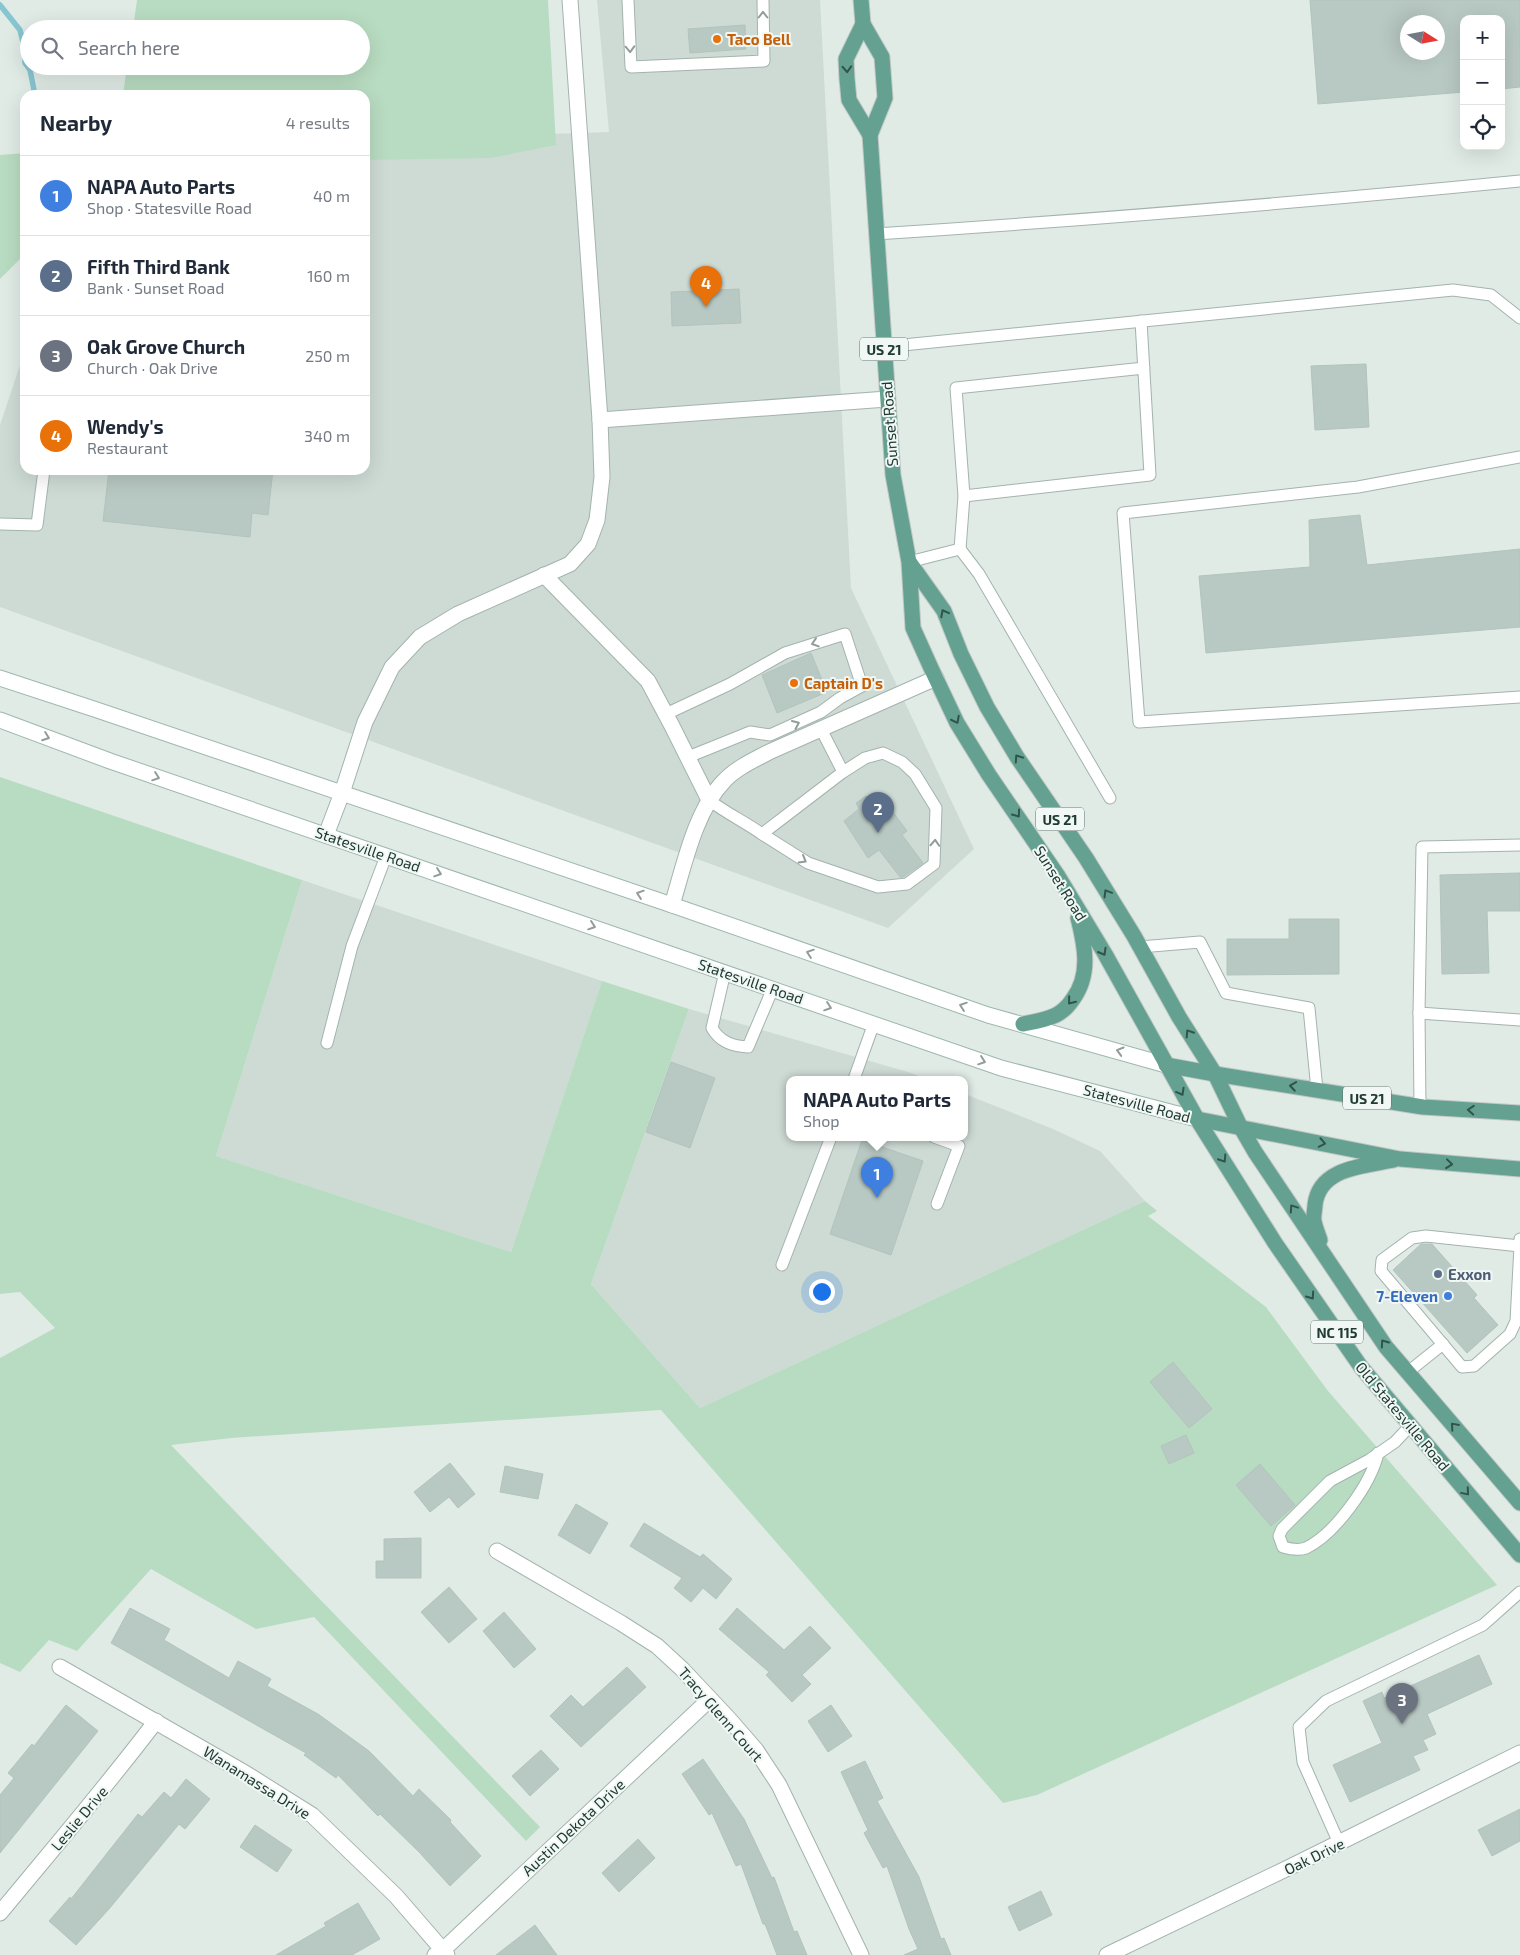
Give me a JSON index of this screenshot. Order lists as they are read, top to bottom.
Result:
{
  "streets": {
    "main road": [
      "US 21",
      "Sunset Road",
      "Statesville Road",
      "NC 115",
      "Old Statesville Road"
    ],
    "street": [
      "Tracy Glenn Court",
      "Wanamassa Drive",
      "Leslie Drive",
      "Austin Dekota Drive",
      "Oak Drive"
    ]
  },
  "crossings": [
    ["US 21", "Sunset Road"],
    ["US 21", "NC 115"],
    ["Sunset Road", "Statesville Road"],
    ["Sunset Road", "NC 115"],
    ["Sunset Road", "Old Statesville Road"],
    ["Statesville Road", "NC 115"],
    ["Statesville Road", "Old Statesville Road"],
    ["Tracy Glenn Court", "Austin Dekota Drive"],
    ["Wanamassa Drive", "Leslie Drive"],
    ["Wanamassa Drive", "Austin Dekota Drive"]
  ],
  "places": [
    "Taco Bell",
    "Captain D's",
    "Exxon",
    "7-Eleven"
  ],
  "north": "right",
  "page": {
    "map_buttons": ["+", "−"],
    "search": "Search here",
    "heading": ["Nearby", "4 results"],
    "list": [
      {
        "mark": "1",
        "name": "NAPA Auto Parts",
        "note": "Shop · Statesville Road",
        "value": "40 m"
      },
      {
        "mark": "2",
        "name": "Fifth Third Bank",
        "note": "Bank · Sunset Road",
        "value": "160 m"
      },
      {
        "mark": "3",
        "name": "Oak Grove Church",
        "note": "Church · Oak Drive",
        "value": "250 m"
      },
      {
        "mark": "4",
        "name": "Wendy's",
        "note": "Restaurant",
        "value": "340 m"
      }
    ],
    "pins": [
      "4",
      "2",
      "1",
      "3"
    ],
    "popup": ["NAPA Auto Parts", "Shop"]
  }
}
